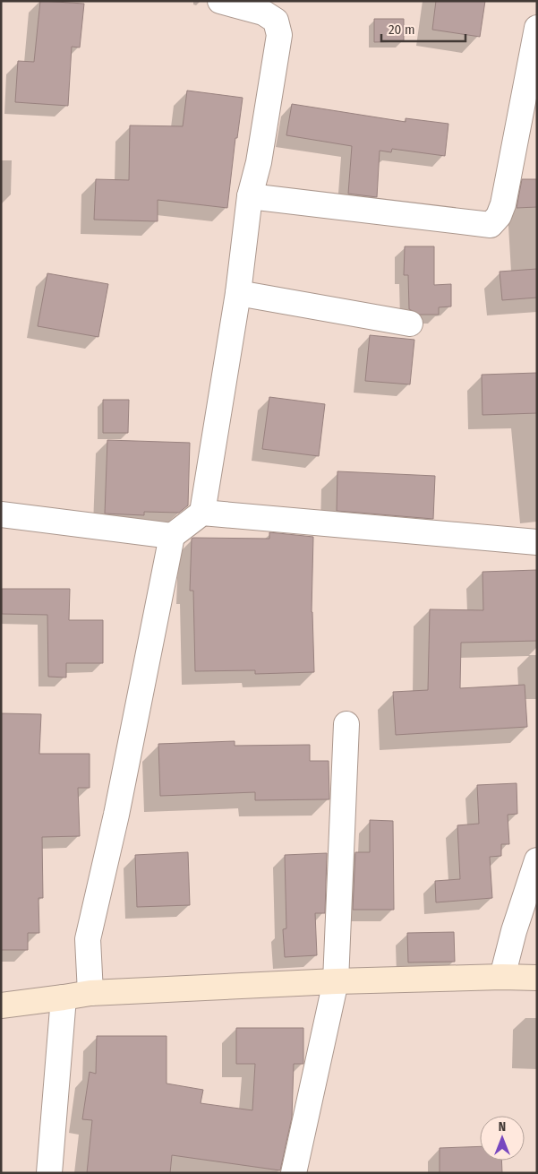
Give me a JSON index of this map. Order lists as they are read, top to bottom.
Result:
{
  "scale_bar": "20 m",
  "north": "top"
}
